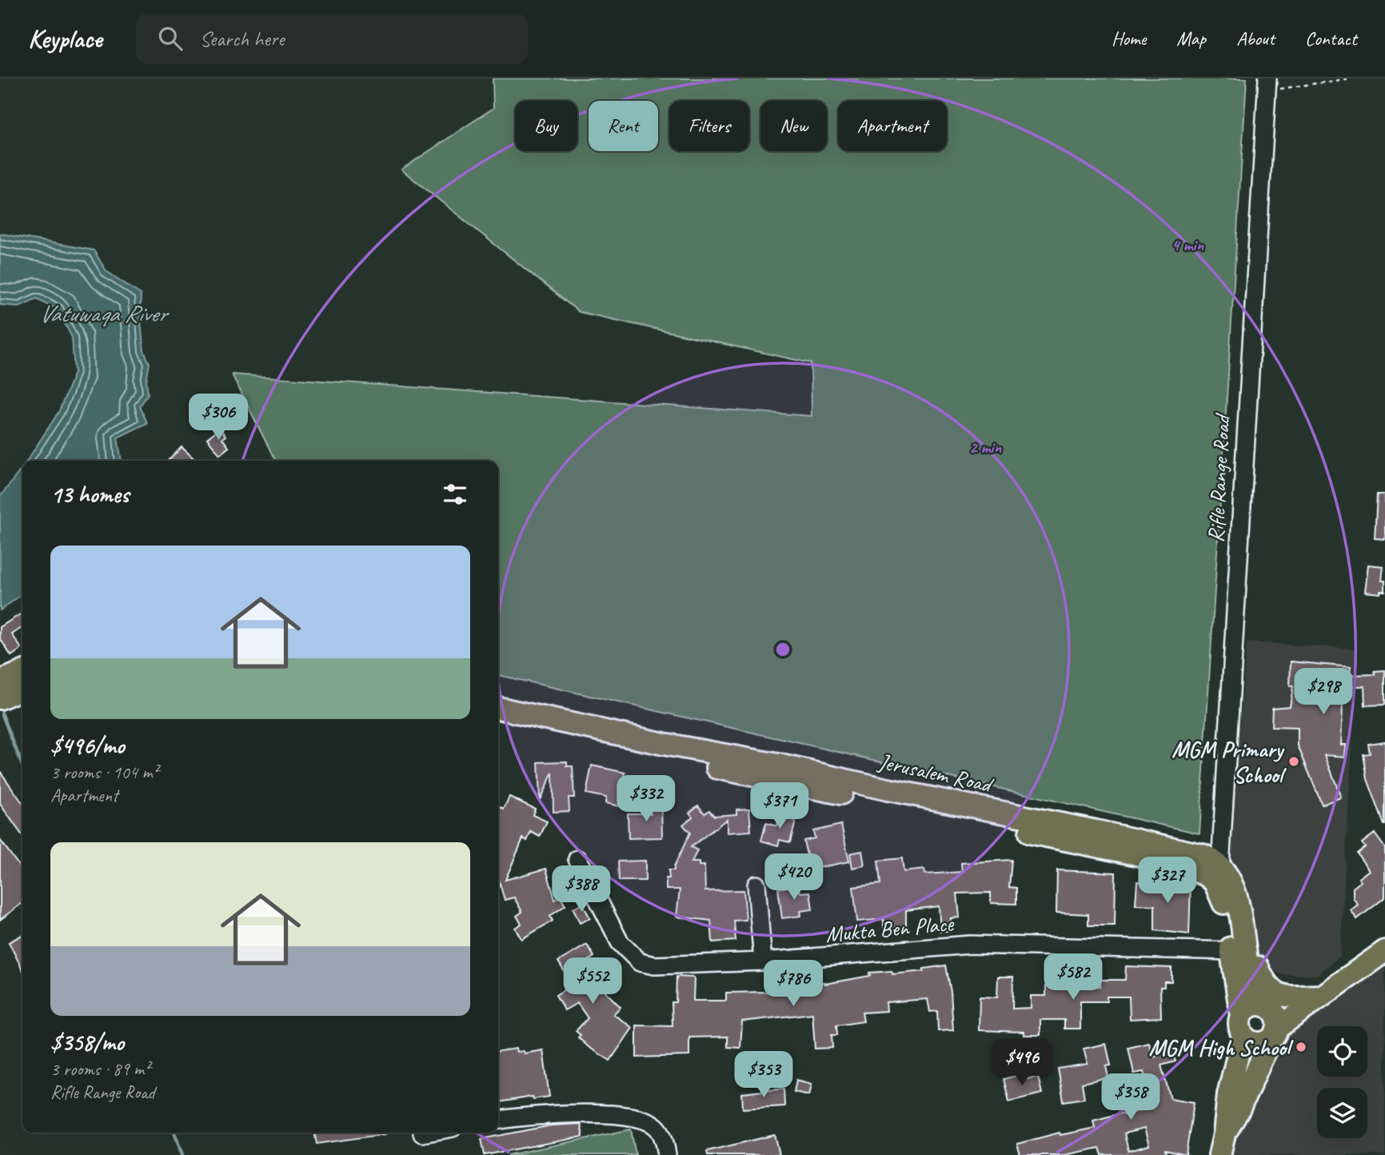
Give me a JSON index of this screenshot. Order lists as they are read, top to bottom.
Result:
{
  "streets": {
    "main road": ["Jerusalem Road"],
    "street": ["Rifle Range Road", "Mukta Ben Place"]
  },
  "crossings": [
    ["Rifle Range Road", "Jerusalem Road"]
  ],
  "water": ["Vatuwaqa River"],
  "places": ["MGM Primary School", "MGM High School"],
  "page": {
    "header": "Keyplace",
    "search": "Search here",
    "nav": [
      "Home",
      "Map",
      "About",
      "Contact"
    ],
    "chip": [
      "Buy",
      "Rent",
      "Filters",
      "New",
      "Apartment"
    ],
    "price": [
      "$306",
      "$298",
      "$332",
      "$371",
      "$420",
      "$327",
      "$388",
      "$582",
      "$552",
      "$786",
      "$496",
      "$353",
      "$358"
    ],
    "heading": "13 homes",
    "list": [
      {
        "name": "$496/mo",
        "note": "3 rooms · 104 m² · Apartment"
      },
      {
        "name": "$358/mo",
        "note": "3 rooms · 89 m² · Rifle Range Road"
      }
    ]
  },
  "rings": ["4 min", "2 min"]
}
